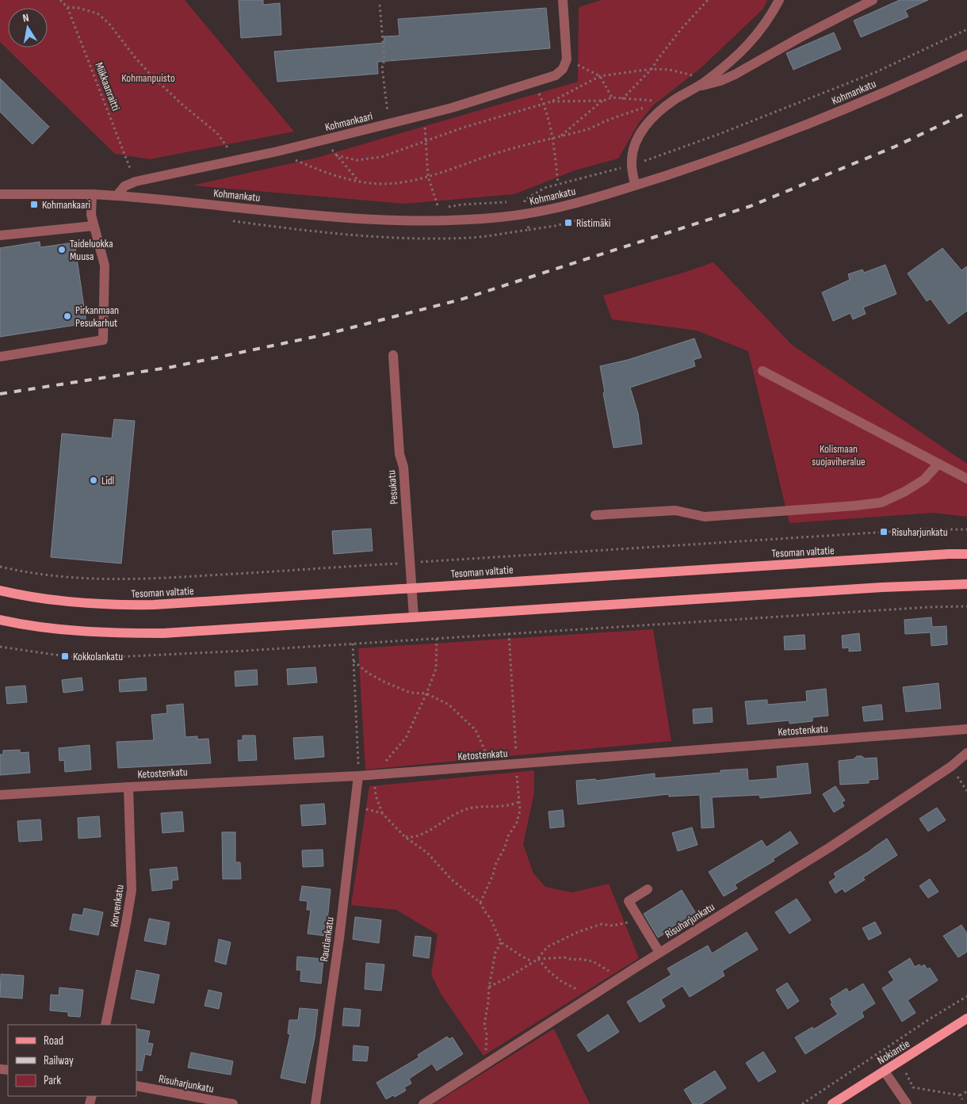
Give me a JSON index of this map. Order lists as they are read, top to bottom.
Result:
{
  "streets": {
    "main road": ["Tesoman valtatie", "Nokiantie"],
    "street": [
      "Kohmankatu",
      "Kohmankaari",
      "Pesukatu",
      "Ketostenkatu",
      "Korvenkatu",
      "Risuharjunkatu",
      "Rautiankatu"
    ],
    "path": ["Miikkaanraitti"]
  },
  "crossings": [
    ["Miikkaanraitti", "Kohmankaari"],
    ["Kohmankatu", "Kohmankaari"],
    ["Pesukatu", "Tesoman valtatie"],
    ["Ketostenkatu", "Korvenkatu"],
    ["Ketostenkatu", "Rautiankatu"]
  ],
  "parks": ["Kohmanpuisto", "Kolismaan suojaviheralue"],
  "places": {
    "transit": [
      "Kohmankaari",
      "Ristimäki",
      "Risuharjunkatu",
      "Kokkolankatu"
    ],
    "other": ["Taideluokka Muusa", "Pirkanmaan Pesukarhut", "Lidl"]
  },
  "legend": ["Road", "Railway", "Park"],
  "north": "top"
}
